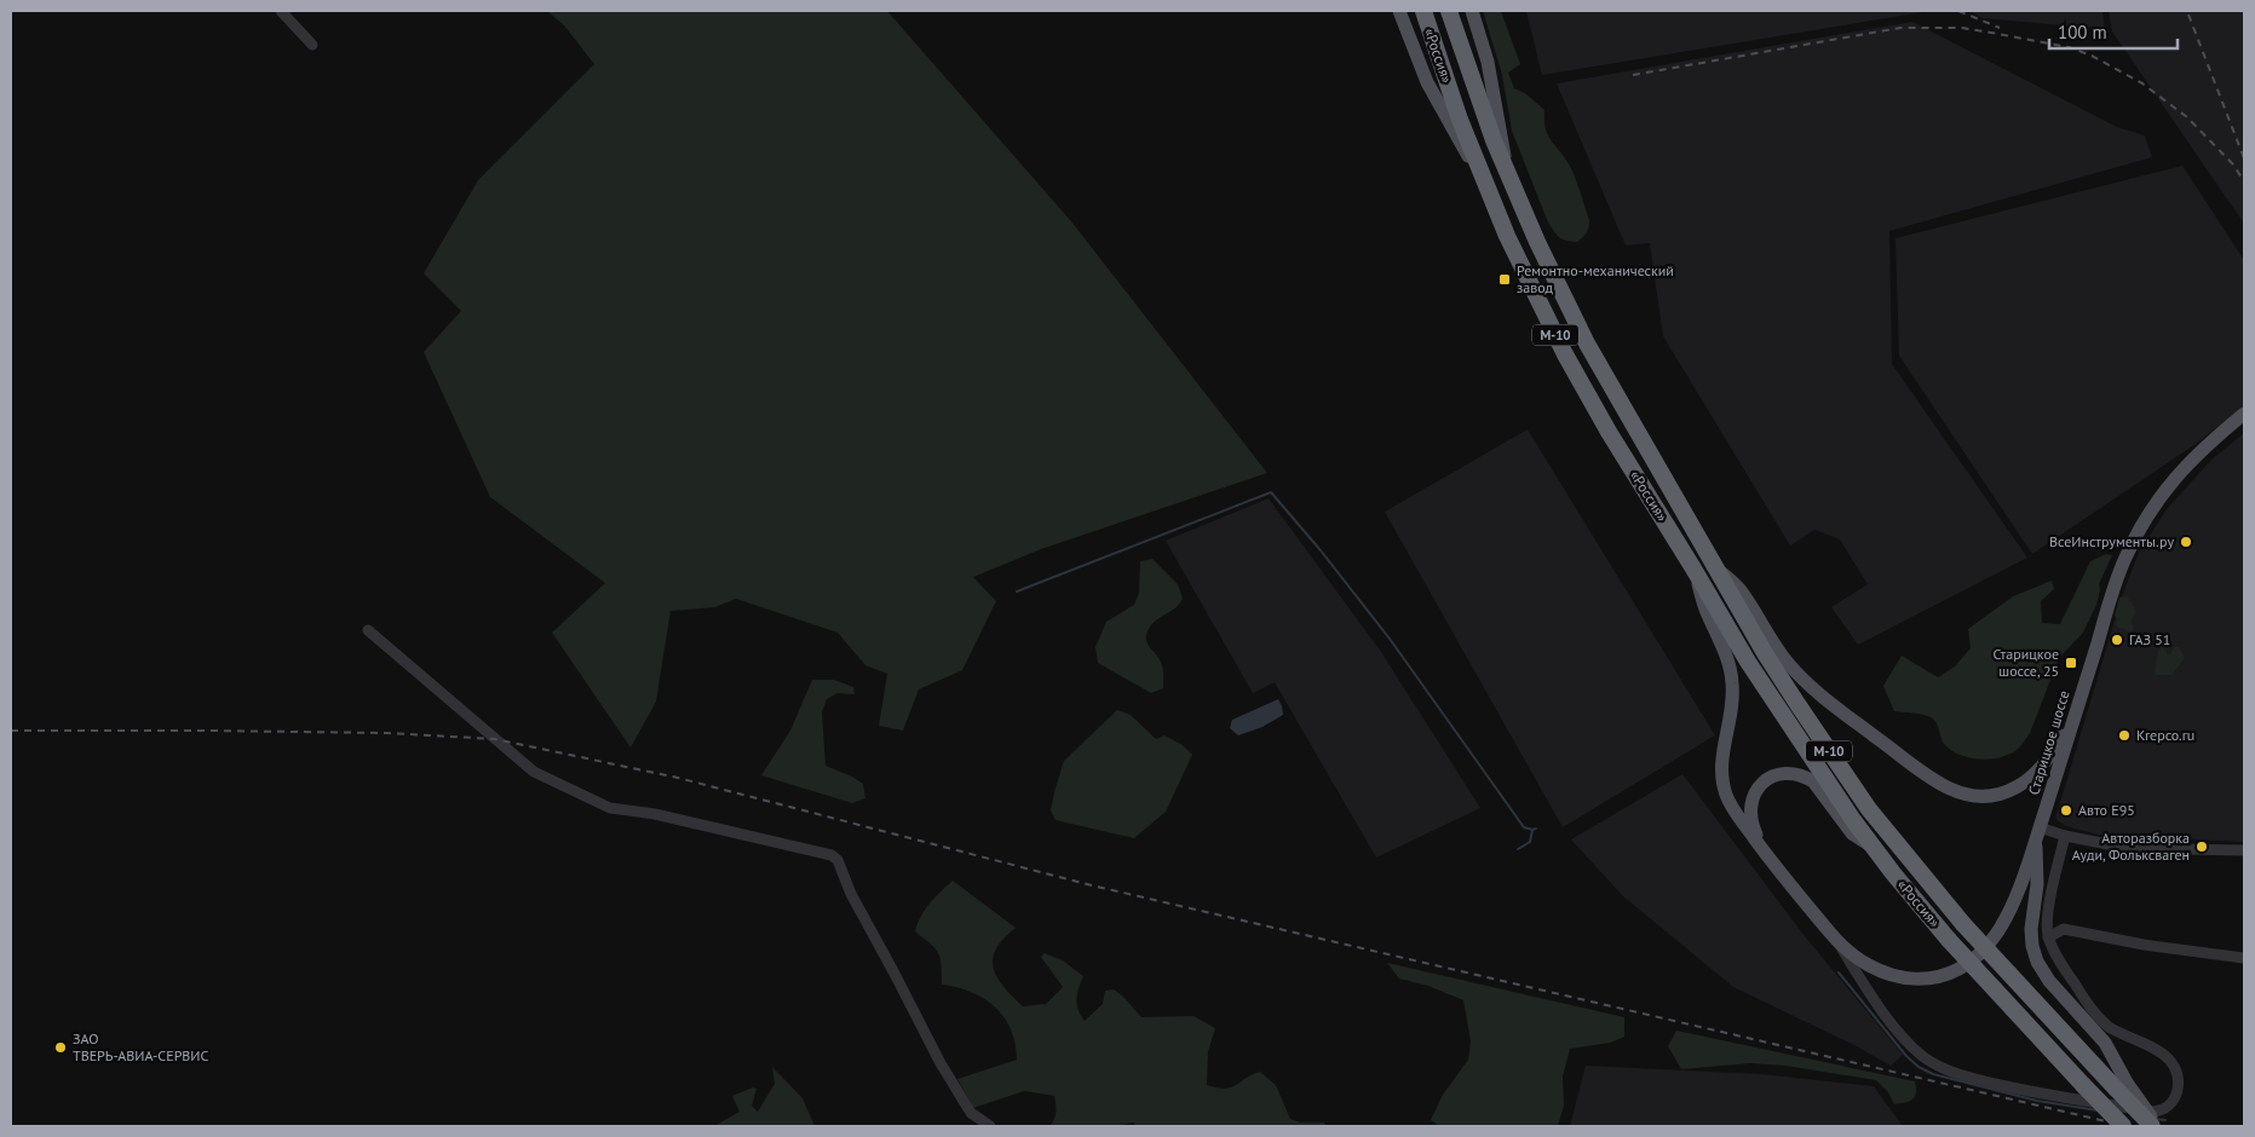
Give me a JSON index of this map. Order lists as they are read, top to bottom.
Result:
{
  "streets": {
    "highway": ["«Россия»", "М-10"],
    "main road": ["Старицкое шоссе"]
  },
  "crossings": [
    ["«Россия»", "М-10"]
  ],
  "places": {
    "transit": ["Ремонтно-механический завод", "Старицкое шоссе, 25"],
    "other": [
      "ВсеИнструменты.ру",
      "ГАЗ 51",
      "Krepco.ru",
      "Авто E95",
      "Авторазборка Ауди, Фольксваген",
      "ЗАО ТВЕРЬ-АВИА-СЕРВИС"
    ]
  },
  "scale_bar": "100 m"
}
